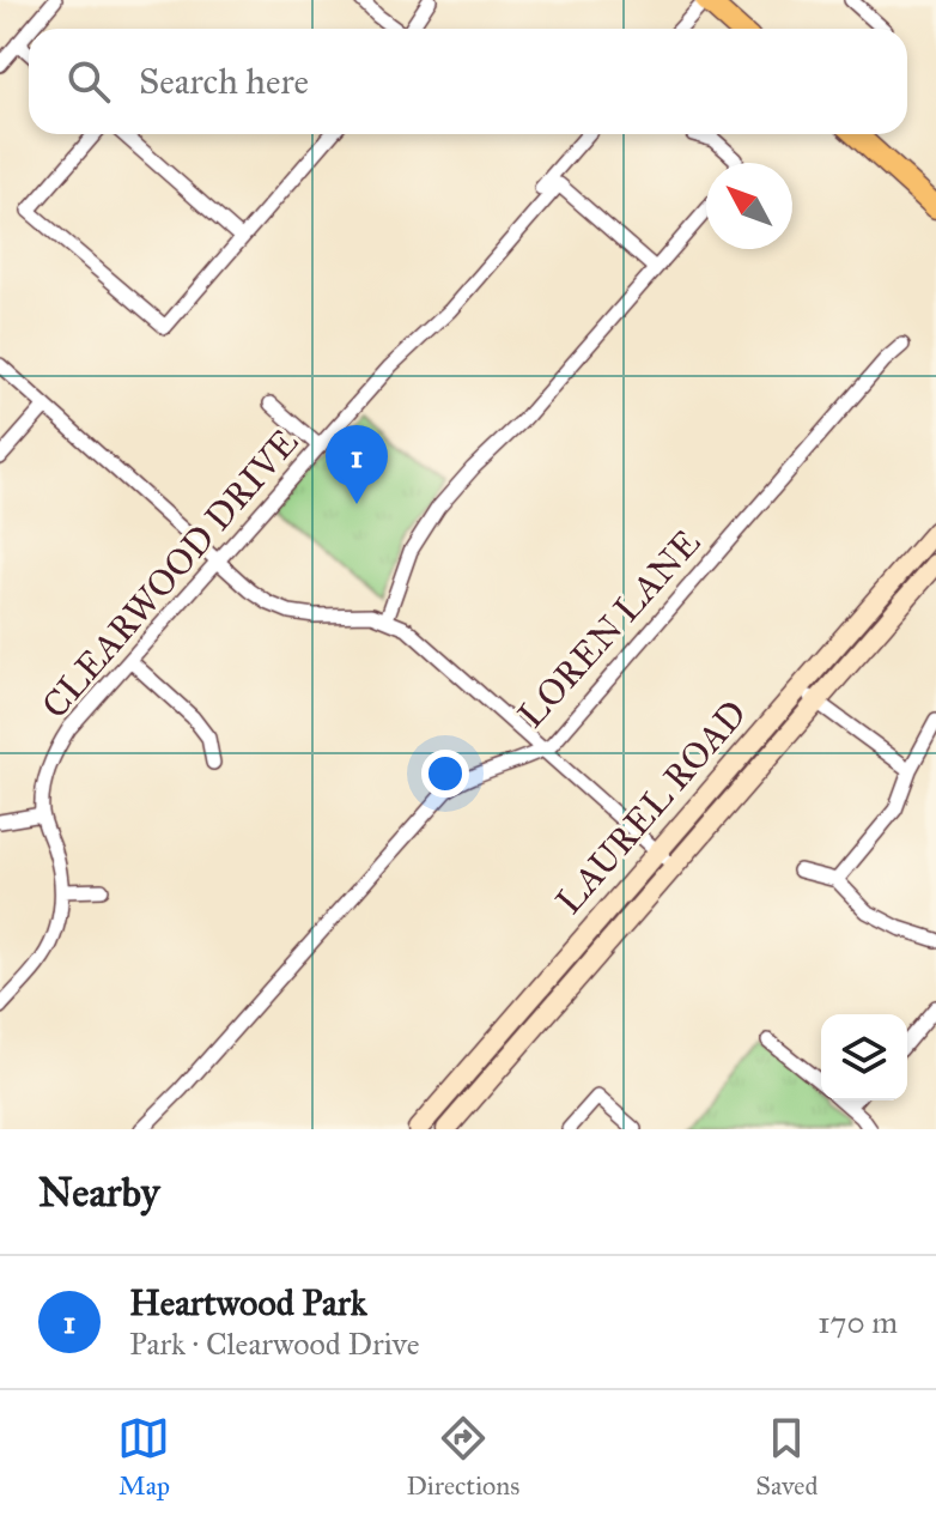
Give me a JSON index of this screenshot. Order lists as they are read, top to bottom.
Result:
{
  "streets": {
    "main road": ["LAUREL ROAD"],
    "street": ["CLEARWOOD DRIVE", "LOREN LANE"]
  },
  "north": "top left",
  "page": {
    "search": "Search here",
    "pins": "1",
    "heading": "Nearby",
    "list": [
      {
        "mark": "1",
        "name": "Heartwood Park",
        "note": "Park · Clearwood Drive",
        "value": "170 m"
      }
    ],
    "nav": ["Map", "Directions", "Saved"]
  }
}
